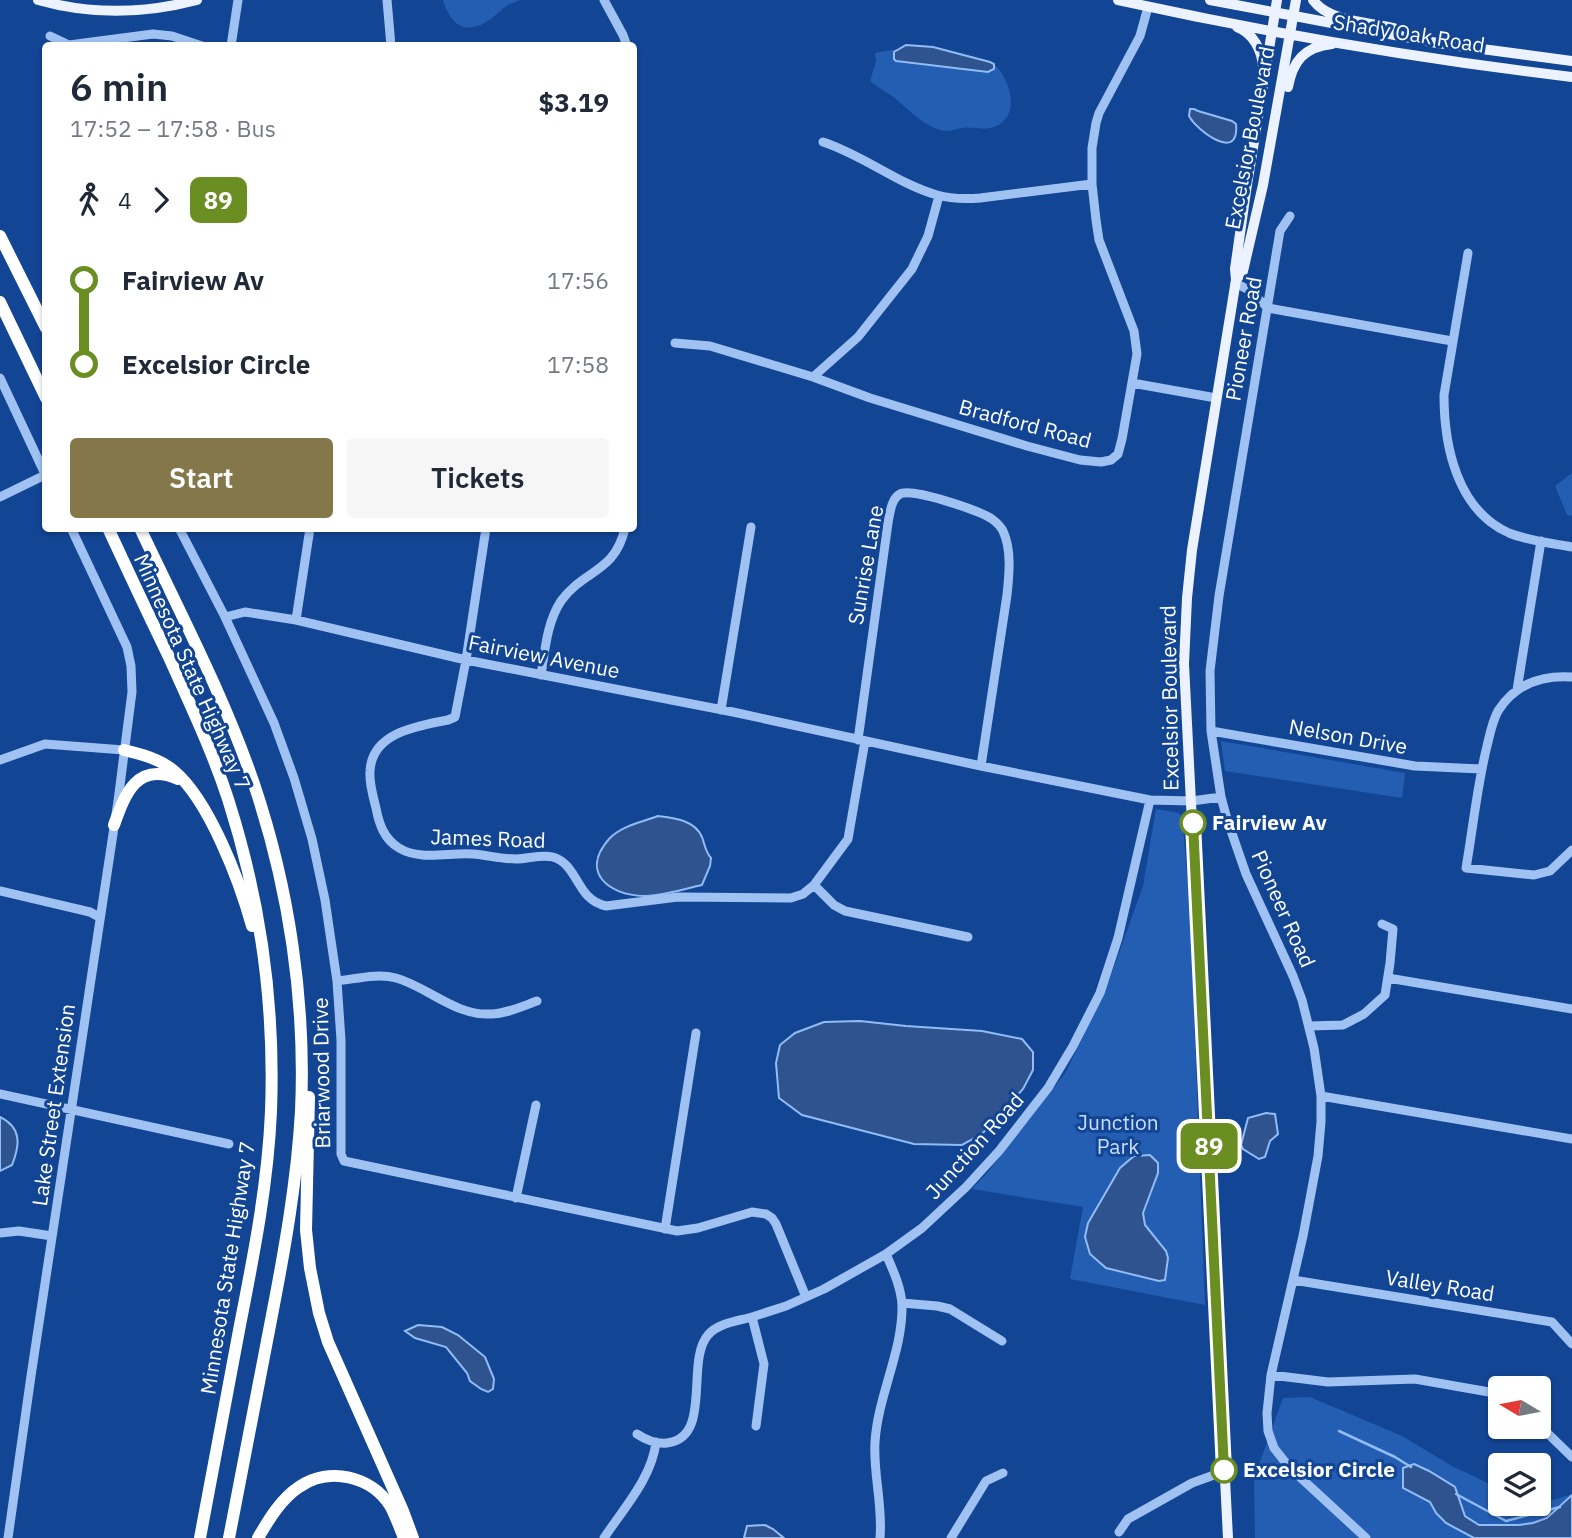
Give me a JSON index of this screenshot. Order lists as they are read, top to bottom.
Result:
{
  "streets": {
    "highway": ["Minnesota State Highway 7"],
    "main road": ["Shady Oak Road", "Excelsior Boulevard"],
    "street": [
      "Pioneer Road",
      "Bradford Road",
      "Sunrise Lane",
      "Fairview Avenue",
      "Nelson Drive",
      "James Road",
      "Briarwood Drive",
      "Lake Street Extension",
      "Junction Road",
      "Valley Road"
    ]
  },
  "crossings": [
    ["Shady Oak Road", "Excelsior Boulevard"],
    ["Shady Oak Road", "Bradford Road"],
    ["Excelsior Boulevard", "Fairview Avenue"],
    ["Pioneer Road", "Fairview Avenue"],
    ["Pioneer Road", "Nelson Drive"],
    ["Pioneer Road", "Valley Road"],
    ["Sunrise Lane", "Fairview Avenue"],
    ["Sunrise Lane", "James Road"],
    ["Fairview Avenue", "James Road"],
    ["Fairview Avenue", "Briarwood Drive"],
    ["Fairview Avenue", "Junction Road"],
    ["Briarwood Drive", "Junction Road"]
  ],
  "parks": ["Junction Park"],
  "places": ["Fairview Av", "Excelsior Circle"],
  "lines": ["bus line 89"],
  "north": "left",
  "page": {
    "on_map": "89",
    "heading": ["6 min", "17:52 – 17:58 · Bus", "$3.19"],
    "legs": ["4", "89"],
    "list": [
      {
        "name": "Fairview Av",
        "value": "17:56"
      },
      {
        "name": "Excelsior Circle",
        "value": "17:58"
      }
    ],
    "buttons": ["Start", "Tickets"]
  }
}
